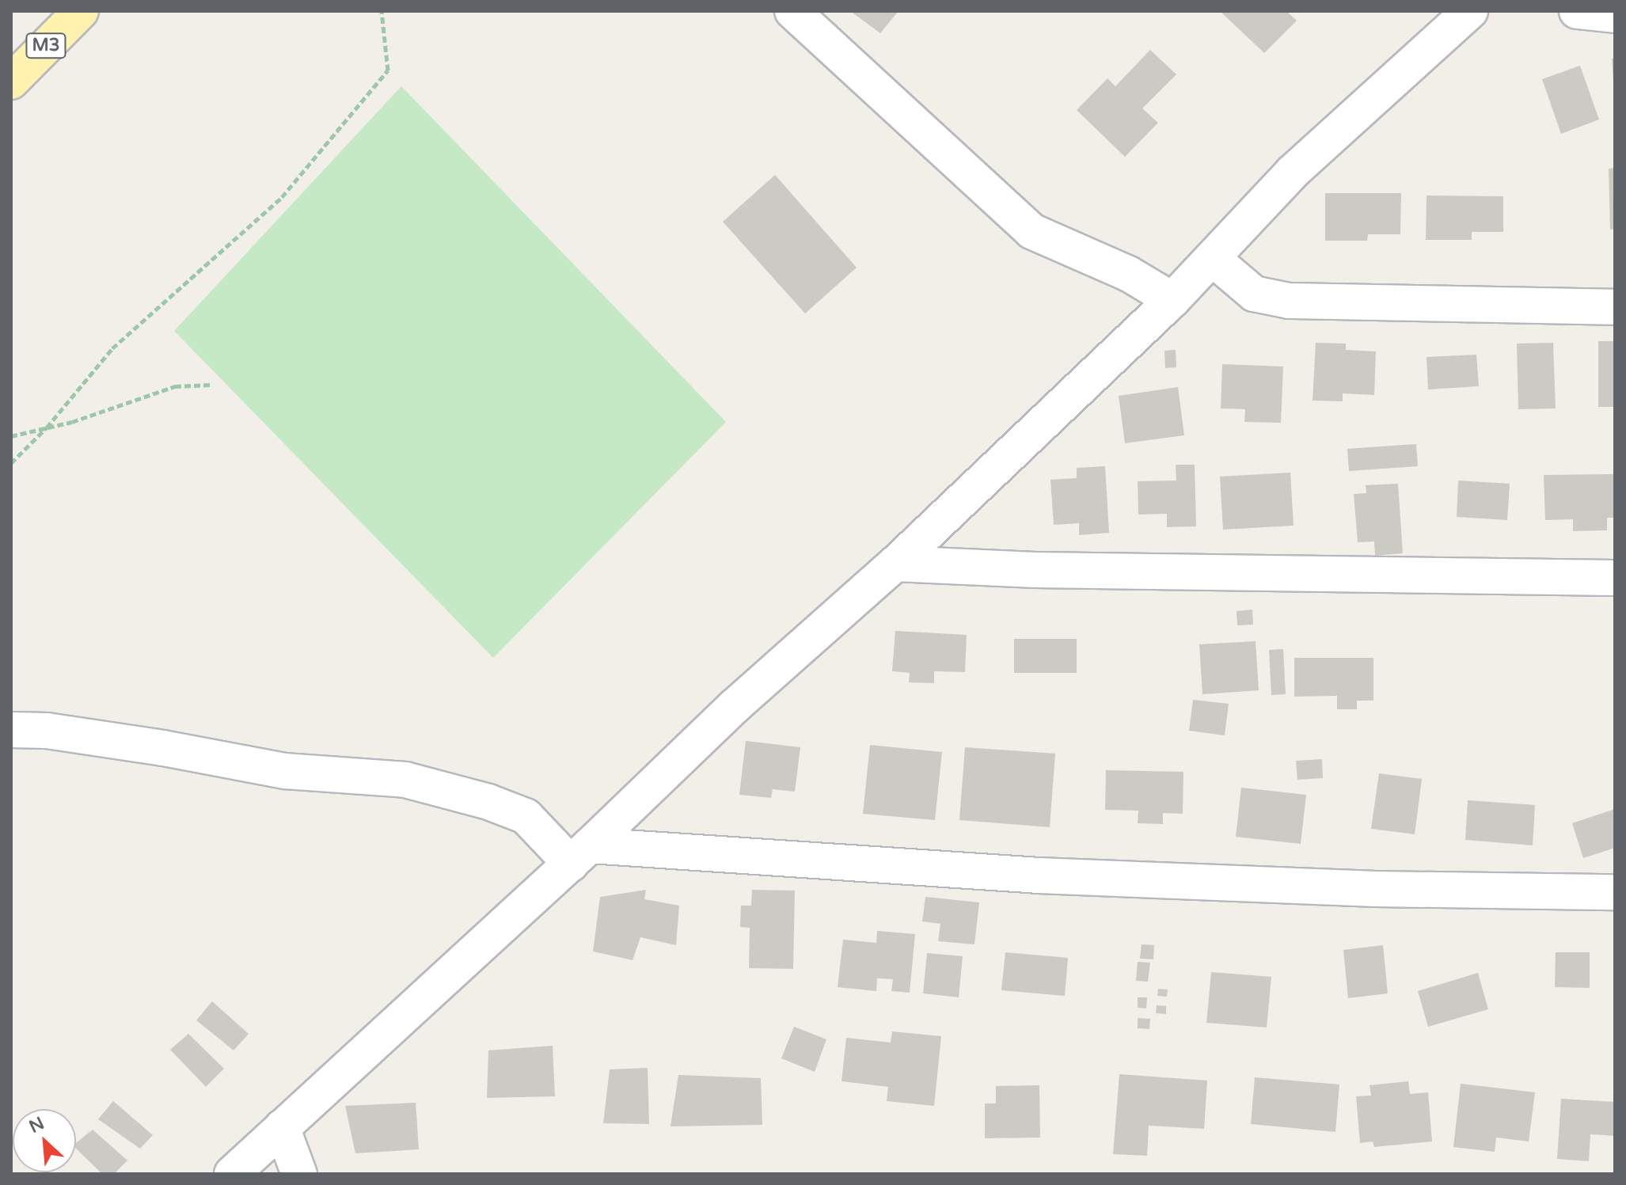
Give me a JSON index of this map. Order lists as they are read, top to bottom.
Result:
{
  "streets": {
    "main road": ["M3"]
  },
  "north": "top left"
}
